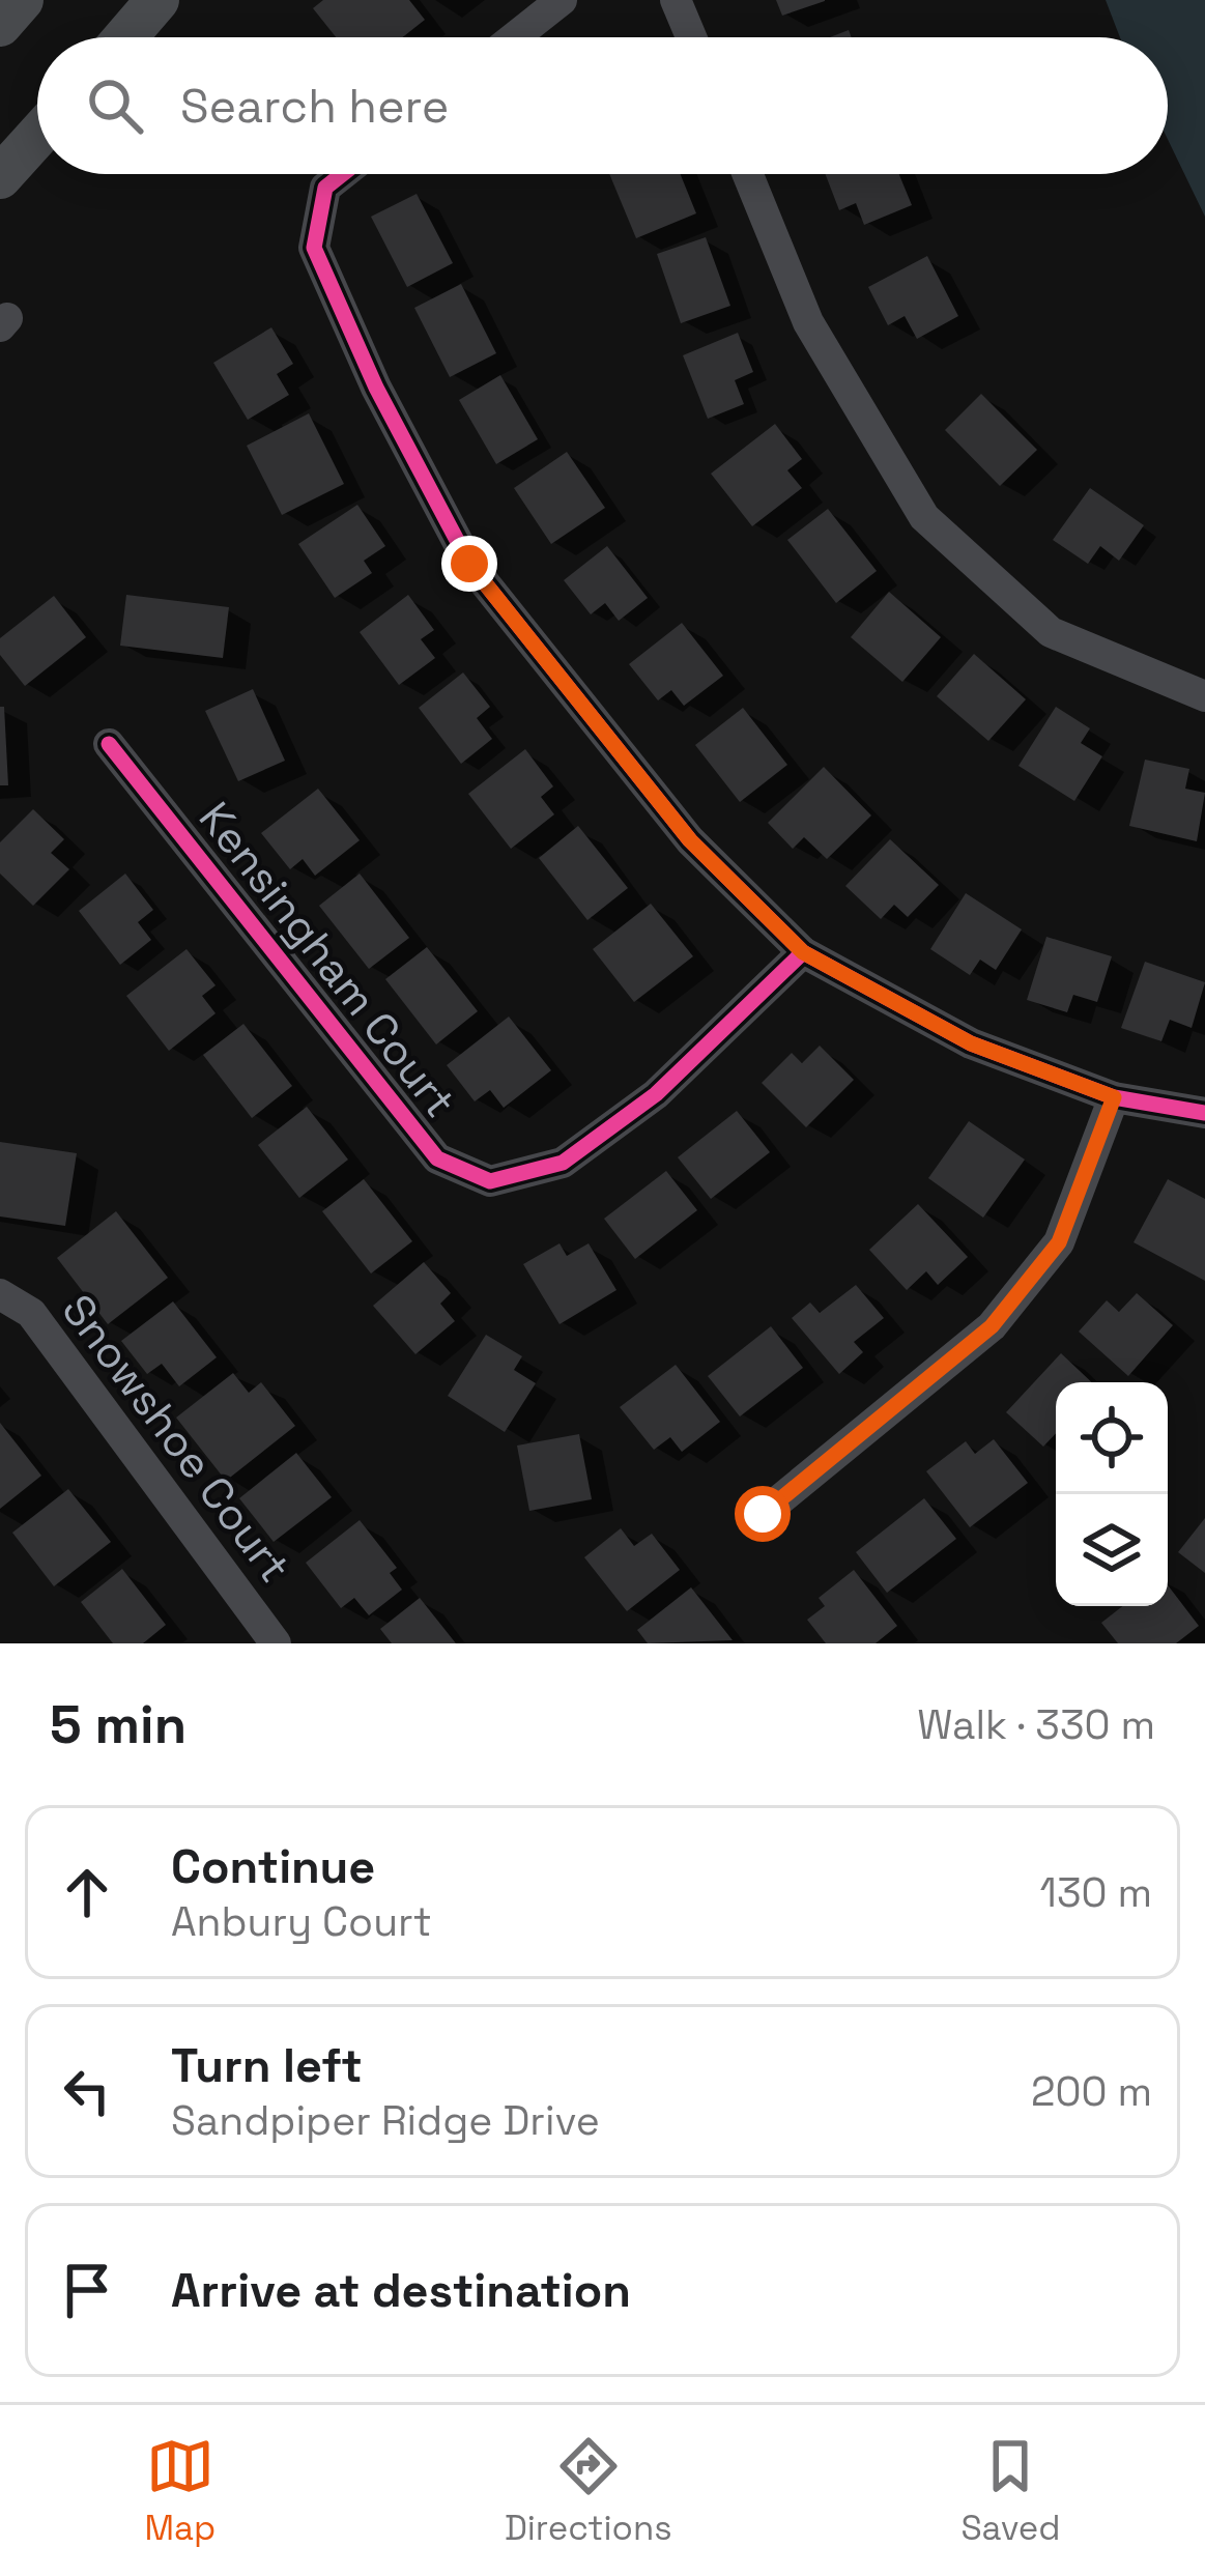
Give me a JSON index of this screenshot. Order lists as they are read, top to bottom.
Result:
{
  "streets": {
    "street": ["Kensingham Court", "Snowshoe Court"]
  },
  "page": {
    "search": "Search here",
    "heading": ["5 min", "Walk · 330 m"],
    "list": [
      ["Continue", "Anbury Court", "130 m"],
      ["Turn left", "Sandpiper Ridge Drive", "200 m"],
      "Arrive at destination"
    ],
    "nav": ["Map", "Directions", "Saved"]
  }
}
